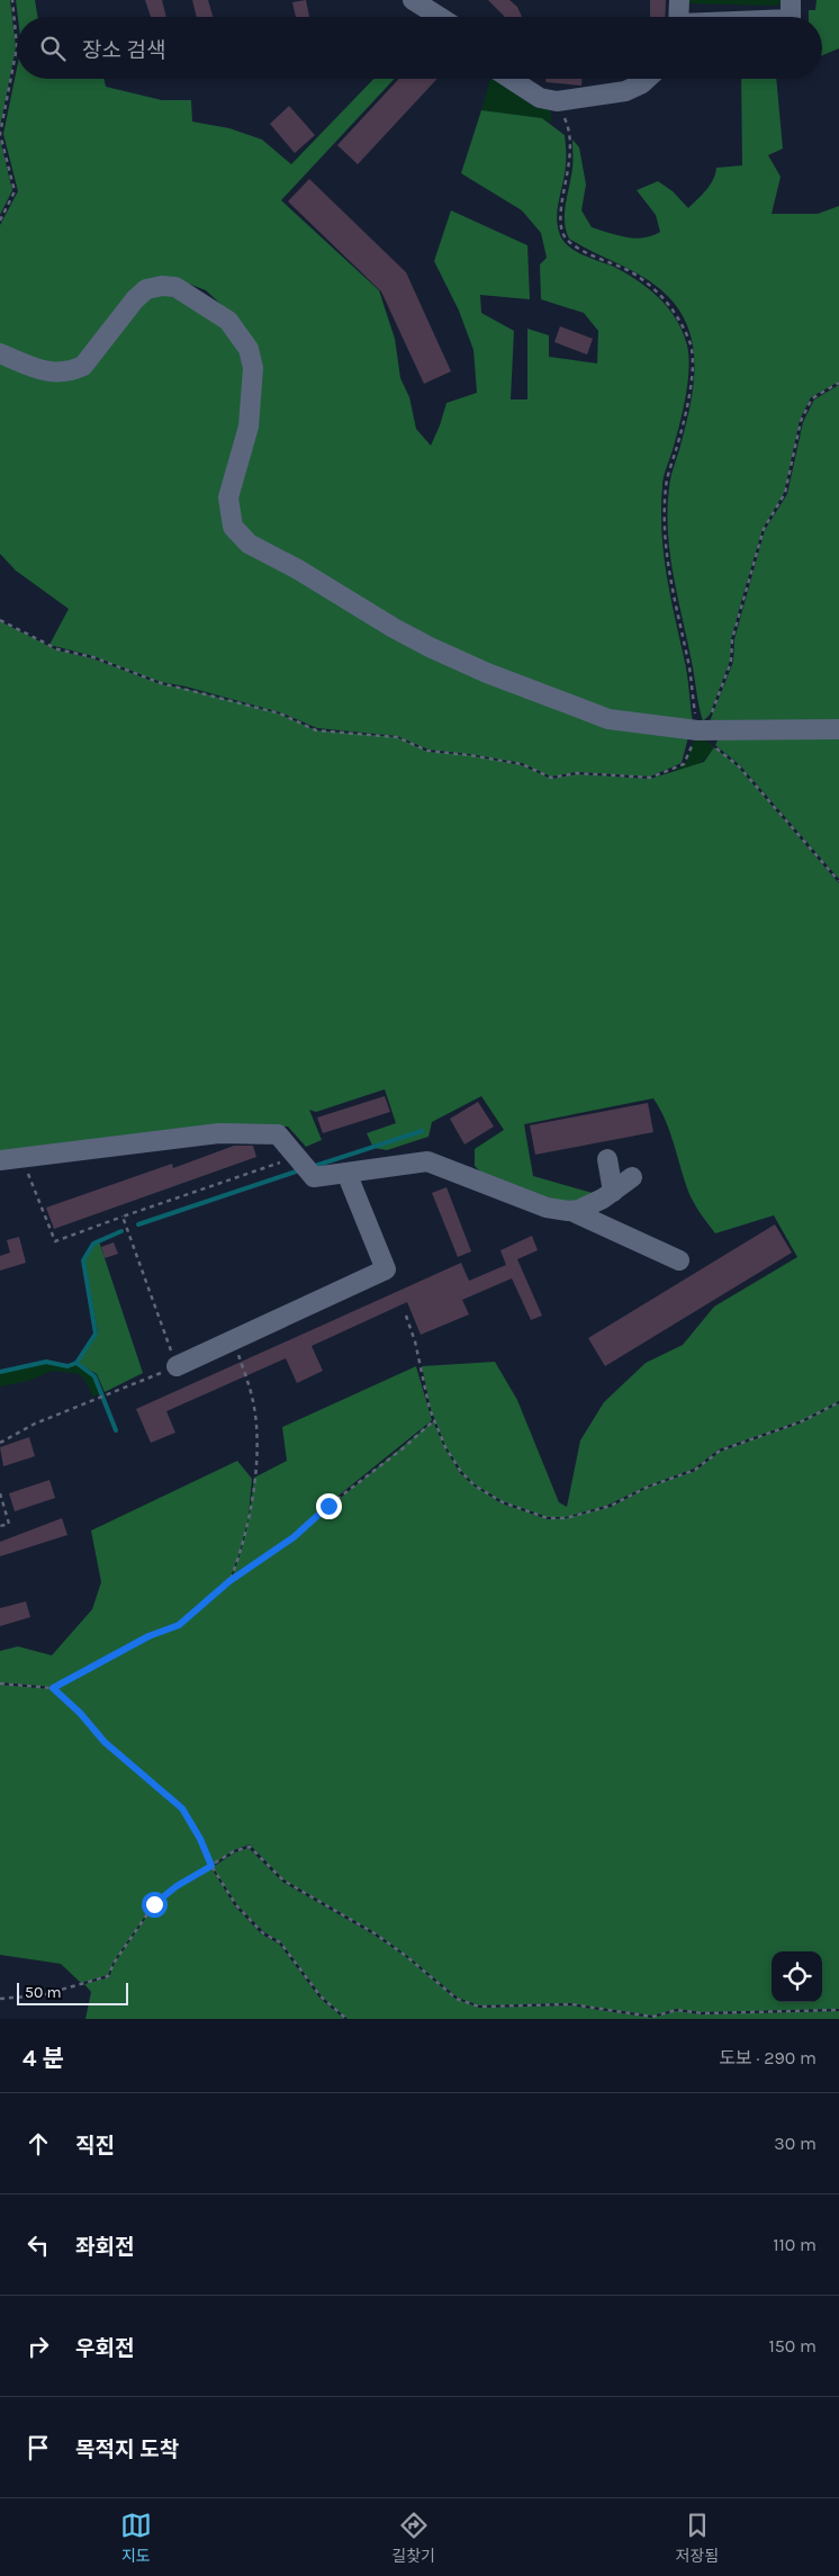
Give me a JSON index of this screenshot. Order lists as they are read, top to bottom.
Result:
{
  "scale_bar": "50 m",
  "page": {
    "search": "장소 검색",
    "scale": "50 m",
    "heading": ["4 분", "도보 · 290 m"],
    "list": [
      ["직진", "30 m"],
      ["좌회전", "110 m"],
      ["우회전", "150 m"],
      "목적지 도착"
    ],
    "nav": ["지도", "길찾기", "저장됨"]
  }
}
